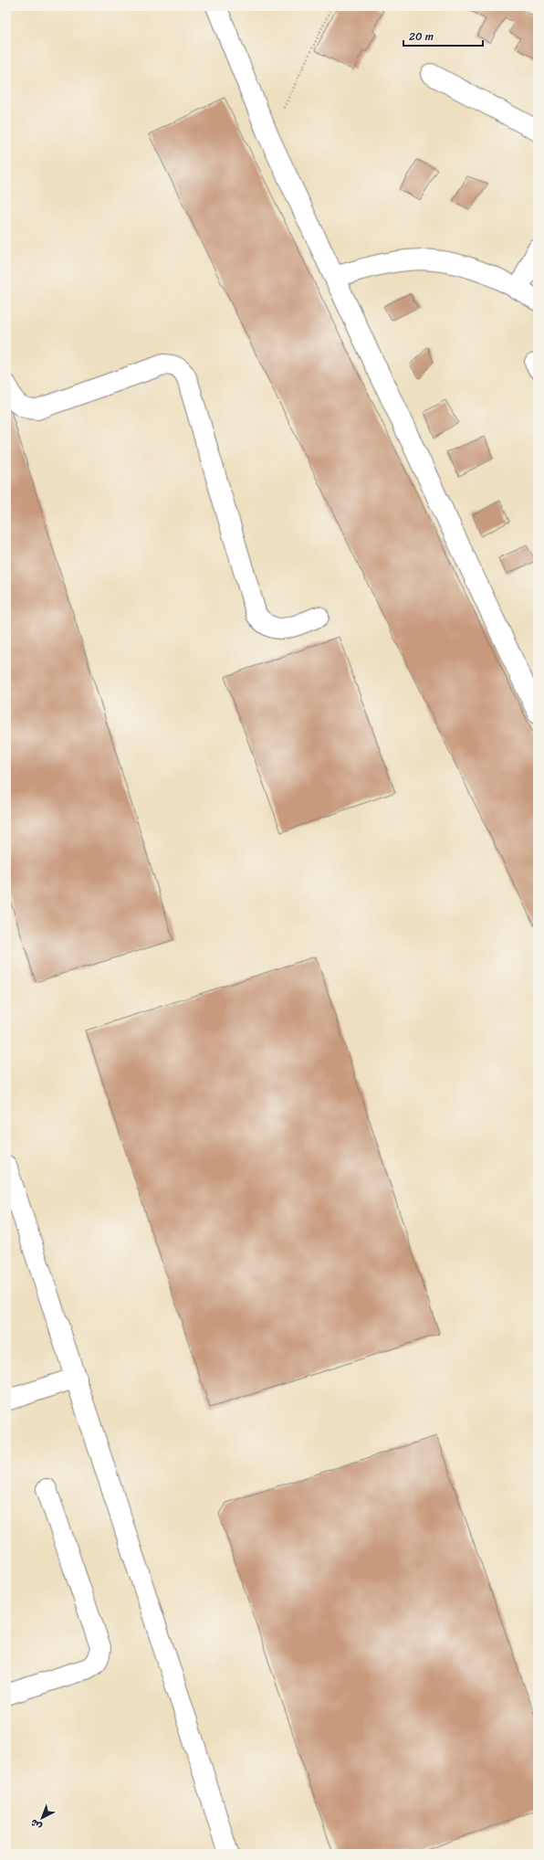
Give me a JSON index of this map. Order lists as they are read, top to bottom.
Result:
{
  "scale_bar": "20 m",
  "north": "bottom left"
}
